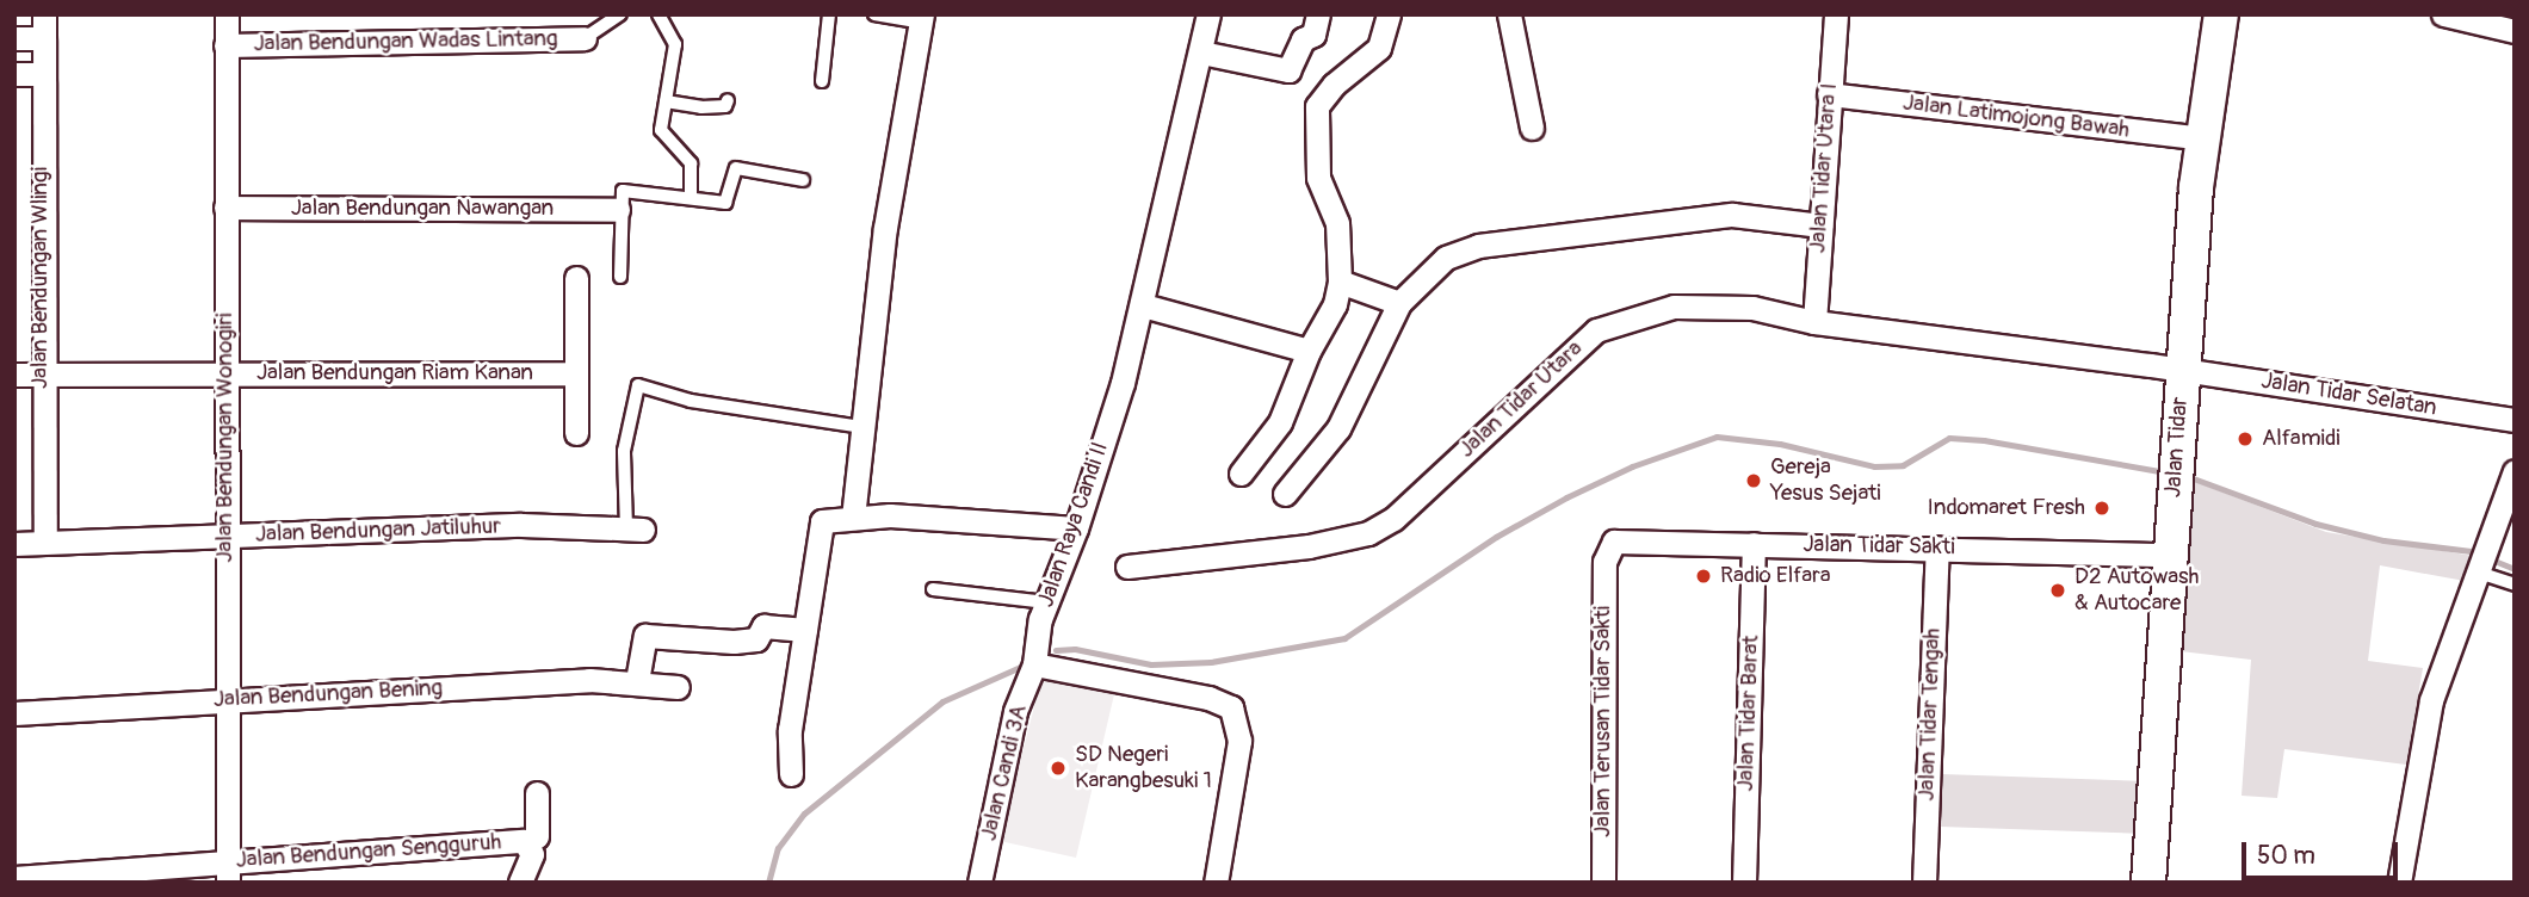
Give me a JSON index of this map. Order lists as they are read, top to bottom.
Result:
{
  "streets": {
    "main road": ["Jalan Tidar"],
    "street": [
      "Jalan Bendungan Wadas Lintang",
      "Jalan Latimojong Bawah",
      "Jalan Tidar Utara I",
      "Jalan Bendungan Nawangan",
      "Jalan Bendungan Wlingi",
      "Jalan Bendungan Riam Kanan",
      "Jalan Tidar Selatan",
      "Jalan Tidar Utara",
      "Jalan Bendungan Wonogiri",
      "Jalan Raya Candi II",
      "Jalan Bendungan Jatiluhur",
      "Jalan Tidar Sakti",
      "Jalan Bendungan Bening",
      "Jalan Tidar Barat",
      "Jalan Tidar Tengah",
      "Jalan Terusan Tidar Sakti",
      "Jalan Candi 3A",
      "Jalan Bendungan Sengguruh"
    ]
  },
  "crossings": [
    ["Jalan Bendungan Wadas Lintang", "Jalan Bendungan Wonogiri"],
    ["Jalan Latimojong Bawah", "Jalan Tidar Utara I"],
    ["Jalan Latimojong Bawah", "Jalan Tidar"],
    ["Jalan Tidar Utara I", "Jalan Tidar Utara"],
    ["Jalan Bendungan Nawangan", "Jalan Bendungan Wonogiri"],
    ["Jalan Bendungan Wlingi", "Jalan Bendungan Riam Kanan"],
    ["Jalan Bendungan Wlingi", "Jalan Bendungan Jatiluhur"],
    ["Jalan Bendungan Riam Kanan", "Jalan Bendungan Wonogiri"],
    ["Jalan Tidar Selatan", "Jalan Tidar Utara"],
    ["Jalan Tidar Selatan", "Jalan Tidar"],
    ["Jalan Tidar Utara", "Jalan Tidar"],
    ["Jalan Bendungan Wonogiri", "Jalan Bendungan Jatiluhur"],
    ["Jalan Bendungan Wonogiri", "Jalan Bendungan Bening"],
    ["Jalan Bendungan Wonogiri", "Jalan Bendungan Sengguruh"],
    ["Jalan Tidar", "Jalan Tidar Sakti"],
    ["Jalan Raya Candi II", "Jalan Candi 3A"],
    ["Jalan Tidar Sakti", "Jalan Tidar Barat"],
    ["Jalan Tidar Sakti", "Jalan Tidar Tengah"],
    ["Jalan Tidar Sakti", "Jalan Terusan Tidar Sakti"]
  ],
  "places": [
    "Alfamidi",
    "Gereja Yesus Sejati",
    "Indomaret Fresh",
    "Radio Elfara",
    "D2 Autowash & Autocare",
    "SD Negeri Karangbesuki 1"
  ],
  "scale_bar": "50 m"
}
